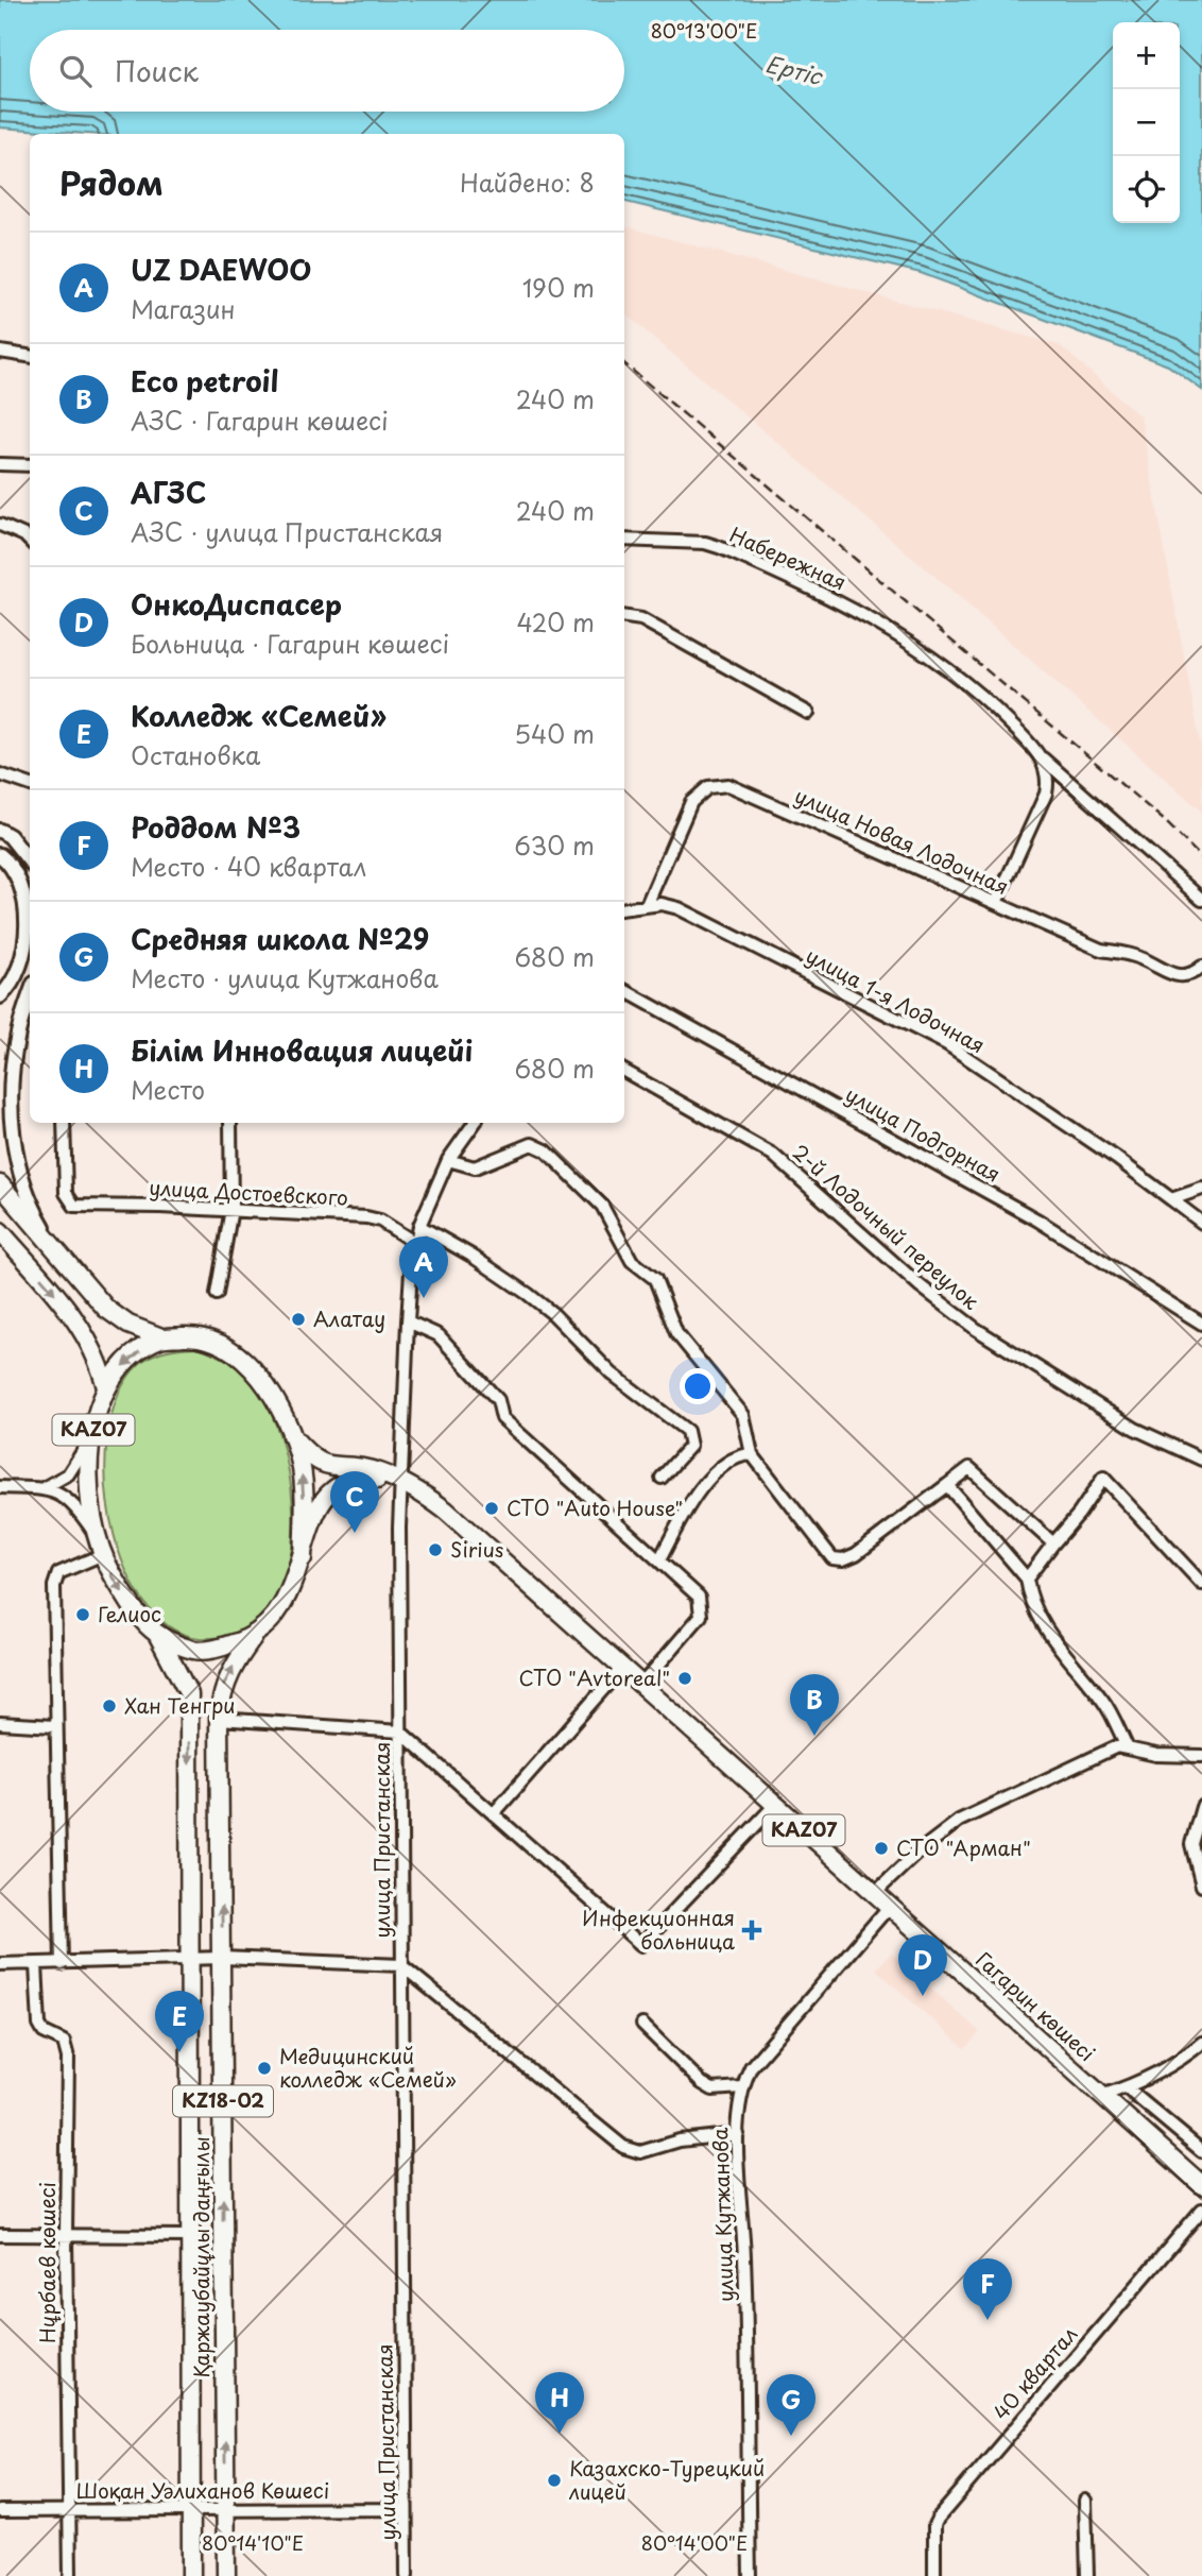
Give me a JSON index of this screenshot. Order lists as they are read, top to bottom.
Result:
{
  "streets": {
    "highway": [
      "KAZ07",
      "Гагарин көшесі",
      "KZ18-02",
      "Қаржаубайұлы даңғылы"
    ],
    "street": [
      "Набережная",
      "улица Новая Лодочная",
      "улица 1-я Лодочная",
      "улица Подгорная",
      "улица Достоевского",
      "2-й Лодочный переулок",
      "улица Пристанская",
      "улица Кутжанова",
      "Нұрбаев көшесі",
      "40 квартал",
      "Шоқан Уәлиханов Көшесі"
    ]
  },
  "crossings": [
    ["улица Новая Лодочная", "улица 1-я Лодочная"],
    ["улица Достоевского", "улица Пристанская"],
    ["KAZ07", "улица Пристанская"],
    ["KAZ07", "Гагарин көшесі"],
    ["KAZ07", "Қаржаубайұлы даңғылы"],
    ["улица Пристанская", "Гагарин көшесі"],
    ["улица Пристанская", "Шоқан Уәлиханов Көшесі"],
    ["Гагарин көшесі", "улица Кутжанова"],
    ["Қаржаубайұлы даңғылы", "Шоқан Уәлиханов Көшесі"],
    ["Нұрбаев көшесі", "Шоқан Уәлиханов Көшесі"]
  ],
  "water": ["Ертіс"],
  "places": {
    "other": [
      "Алатау",
      "СТО \"Auto House\"",
      "Sirius",
      "Гелиос",
      "СТО \"Avtoreal\"",
      "Хан Тенгри",
      "СТО \"Арман\"",
      "Медицинский колледж «Семей»",
      "Казахско-Турецкий лицей"
    ],
    "health": ["Инфекционная больница"]
  },
  "page": {
    "map_buttons": ["+", "−"],
    "search": "Поиск",
    "heading": ["Рядом", "Найдено: 8"],
    "list": [
      {
        "mark": "A",
        "name": "UZ DAEWOO",
        "note": "Магазин",
        "value": "190 m"
      },
      {
        "mark": "B",
        "name": "Eco petroil",
        "note": "АЗС · Гагарин көшесі",
        "value": "240 m"
      },
      {
        "mark": "C",
        "name": "АГЗС",
        "note": "АЗС · улица Пристанская",
        "value": "240 m"
      },
      {
        "mark": "D",
        "name": "ОнкоДиспасер",
        "note": "Больница · Гагарин көшесі",
        "value": "420 m"
      },
      {
        "mark": "E",
        "name": "Колледж «Семей»",
        "note": "Остановка",
        "value": "540 m"
      },
      {
        "mark": "F",
        "name": "Роддом №3",
        "note": "Место · 40 квартал",
        "value": "630 m"
      },
      {
        "mark": "G",
        "name": "Средняя школа №29",
        "note": "Место · улица Кутжанова",
        "value": "680 m"
      },
      {
        "mark": "H",
        "name": "Білім Инновация лицейі",
        "note": "Место",
        "value": "680 m"
      }
    ],
    "pins": [
      "A",
      "C",
      "B",
      "D",
      "E",
      "F",
      "H",
      "G"
    ]
  },
  "coordinates": ["80°13'00\"E", "80°14'10\"E", "80°14'00\"E"]
}
